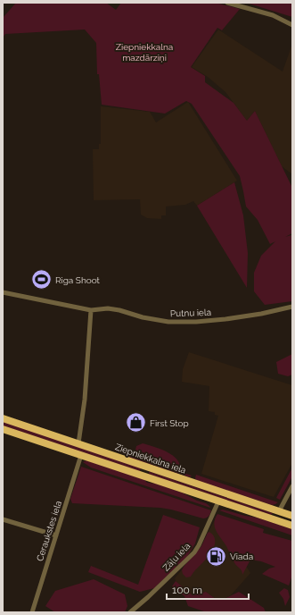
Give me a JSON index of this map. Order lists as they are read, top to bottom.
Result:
{
  "streets": {
    "highway": ["Ziepniekkalna iela"],
    "street": ["Putnu iela", "Ceraukstes iela", "Zāļu iela"]
  },
  "crossings": [
    ["Ziepniekkalna iela", "Ceraukstes iela"],
    ["Ziepniekkalna iela", "Zāļu iela"]
  ],
  "parks": ["Ziepniekkalna mazdārziņi"],
  "places": {
    "sports": ["Riga Shoot"],
    "shop": ["First Stop"],
    "fuel station": ["Viada"]
  },
  "scale_bar": "100 m"
}
